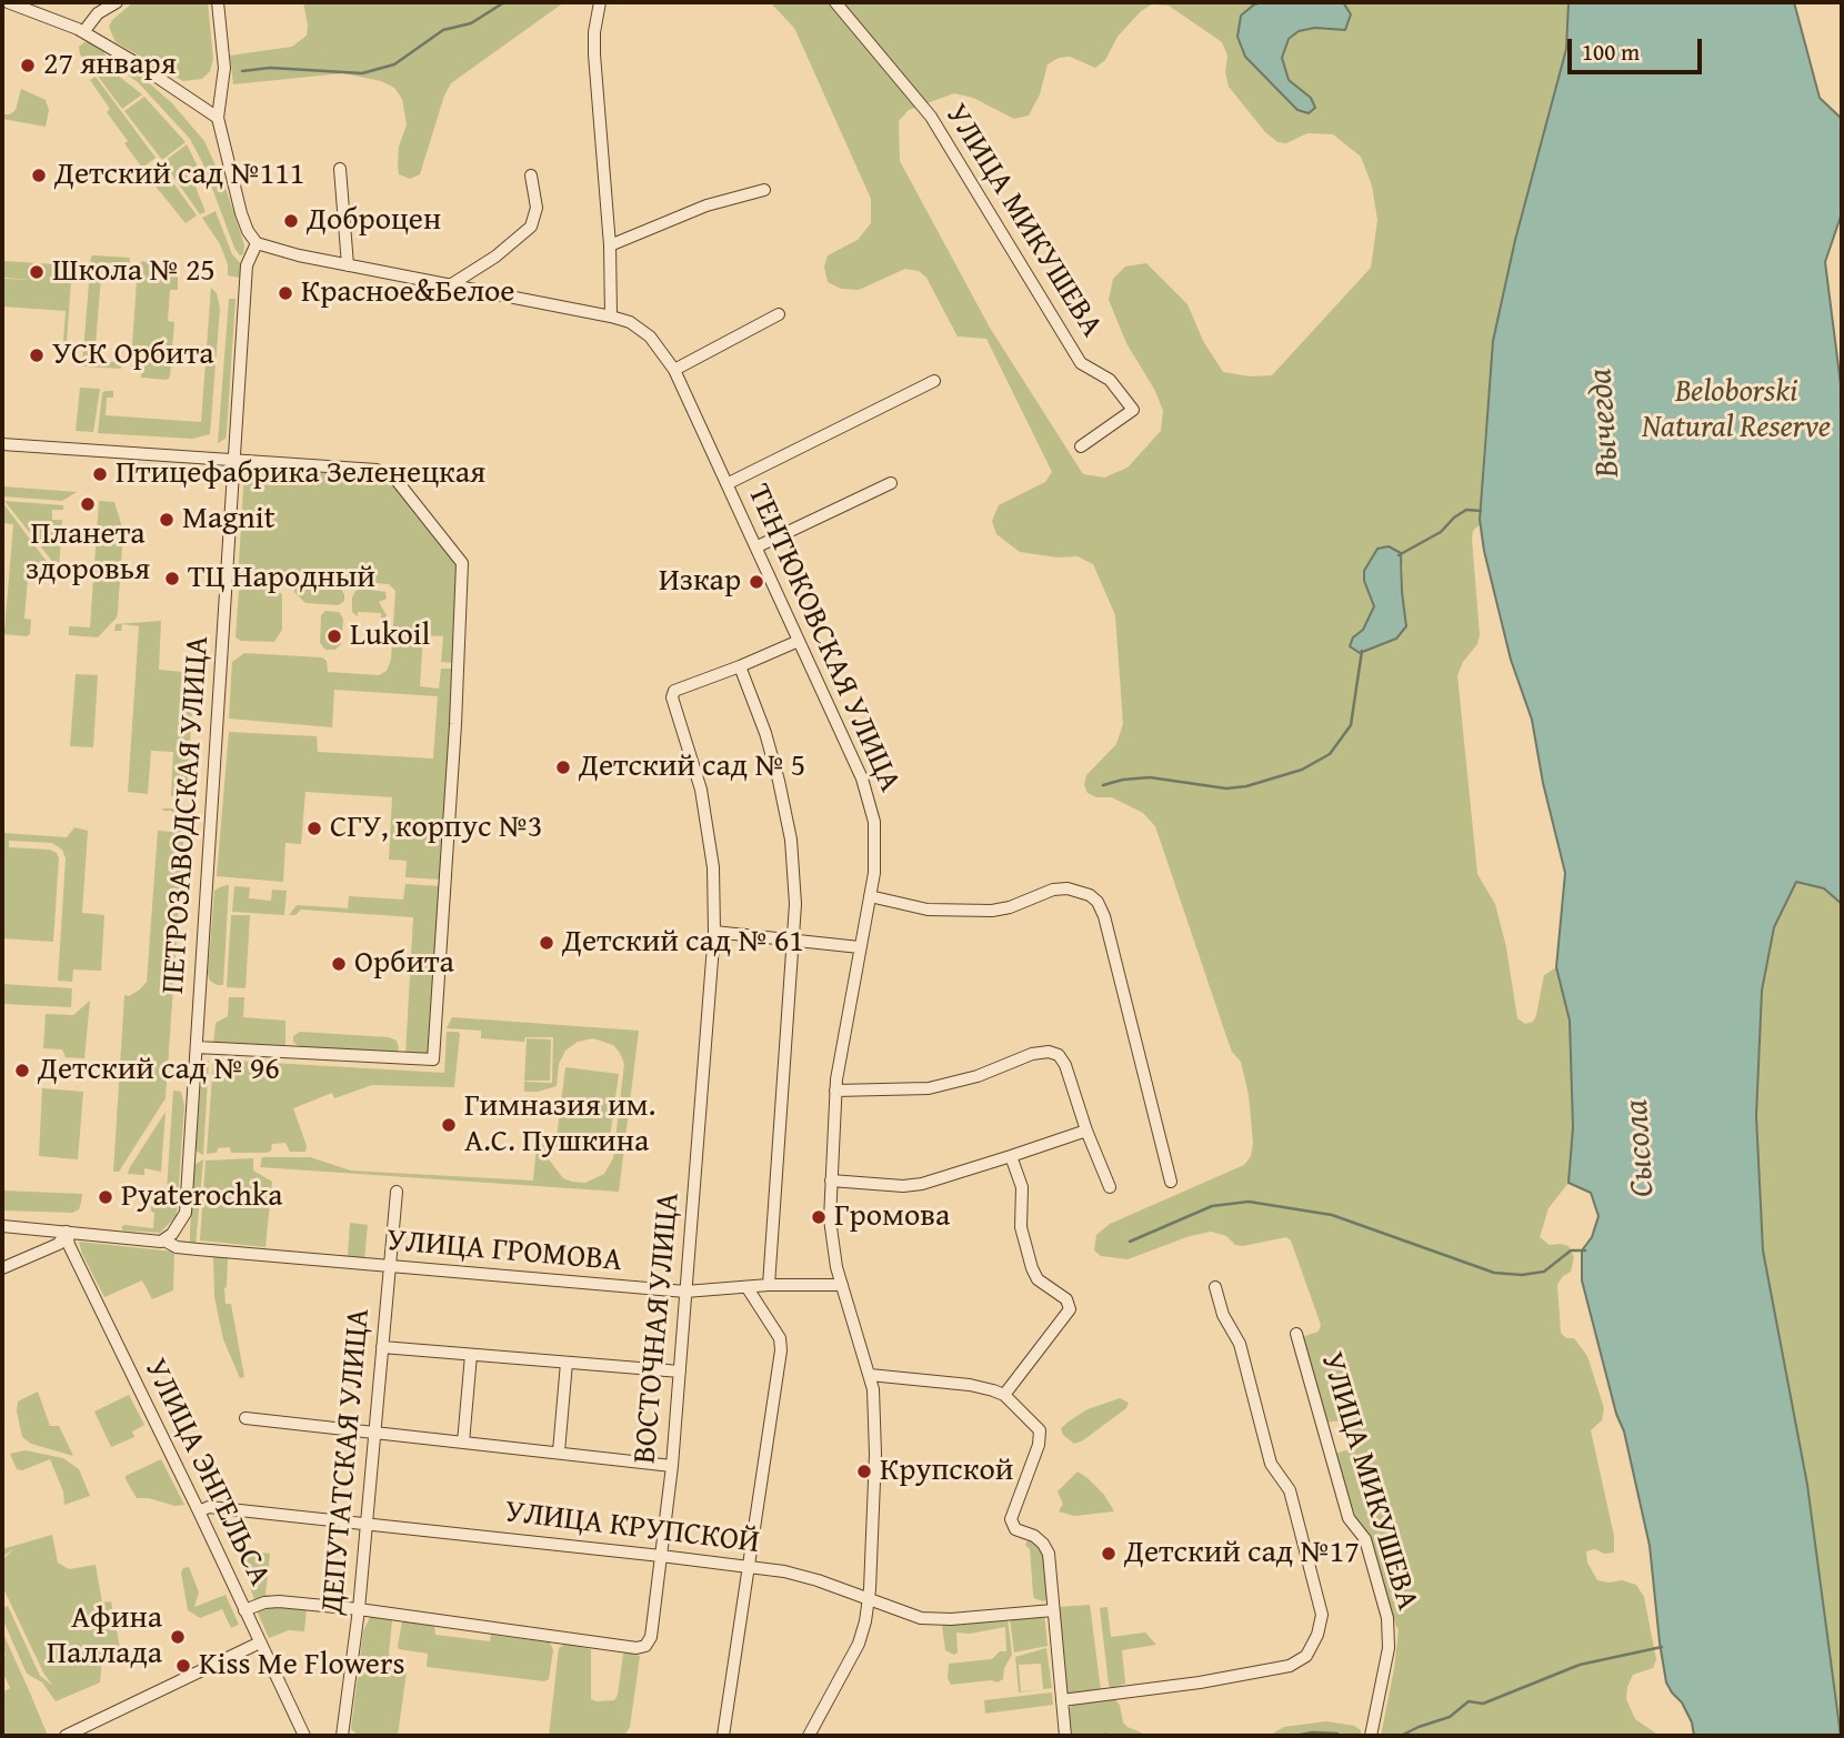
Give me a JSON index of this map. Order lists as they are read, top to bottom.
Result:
{
  "streets": {
    "street": [
      "УЛИЦА МИКУШЕВА",
      "ТЕНТЮКОВСКАЯ УЛИЦА",
      "ПЕТРОЗАВОДСКАЯ УЛИЦА",
      "УЛИЦА ГРОМОВА",
      "ВОСТОЧНАЯ УЛИЦА",
      "ДЕПУТАТСКАЯ УЛИЦА",
      "УЛИЦА ЭНГЕЛЬСА",
      "УЛИЦА КРУПСКОЙ"
    ]
  },
  "crossings": [
    ["ТЕНТЮКОВСКАЯ УЛИЦА", "ПЕТРОЗАВОДСКАЯ УЛИЦА"],
    ["ТЕНТЮКОВСКАЯ УЛИЦА", "УЛИЦА ГРОМОВА"],
    ["ТЕНТЮКОВСКАЯ УЛИЦА", "УЛИЦА КРУПСКОЙ"],
    ["ПЕТРОЗАВОДСКАЯ УЛИЦА", "УЛИЦА ГРОМОВА"],
    ["УЛИЦА ГРОМОВА", "ВОСТОЧНАЯ УЛИЦА"],
    ["УЛИЦА ГРОМОВА", "ДЕПУТАТСКАЯ УЛИЦА"],
    ["ВОСТОЧНАЯ УЛИЦА", "ДЕПУТАТСКАЯ УЛИЦА"],
    ["ВОСТОЧНАЯ УЛИЦА", "УЛИЦА КРУПСКОЙ"],
    ["ДЕПУТАТСКАЯ УЛИЦА", "УЛИЦА КРУПСКОЙ"],
    ["УЛИЦА ЭНГЕЛЬСА", "УЛИЦА КРУПСКОЙ"]
  ],
  "water": ["Вычегда", "Сысола"],
  "parks": ["Beloborski Natural Reserve"],
  "places": [
    "27 января",
    "Детский сад №111",
    "Доброцен",
    "Школа № 25",
    "Красное&Белое",
    "УСК Орбита",
    "Птицефабрика Зеленецкая",
    "Планета здоровья",
    "Magnit",
    "ТЦ Народный",
    "Изкар",
    "Lukoil",
    "Детский сад № 5",
    "СГУ, корпус №3",
    "Детский сад № 61",
    "Орбита",
    "Детский сад № 96",
    "Гимназия им. А.С. Пушкина",
    "Pyaterochka",
    "Громова",
    "Крупской",
    "Детский сад №17",
    "Афина Паллада",
    "Kiss Me Flowers"
  ],
  "scale_bar": "100 m"
}
